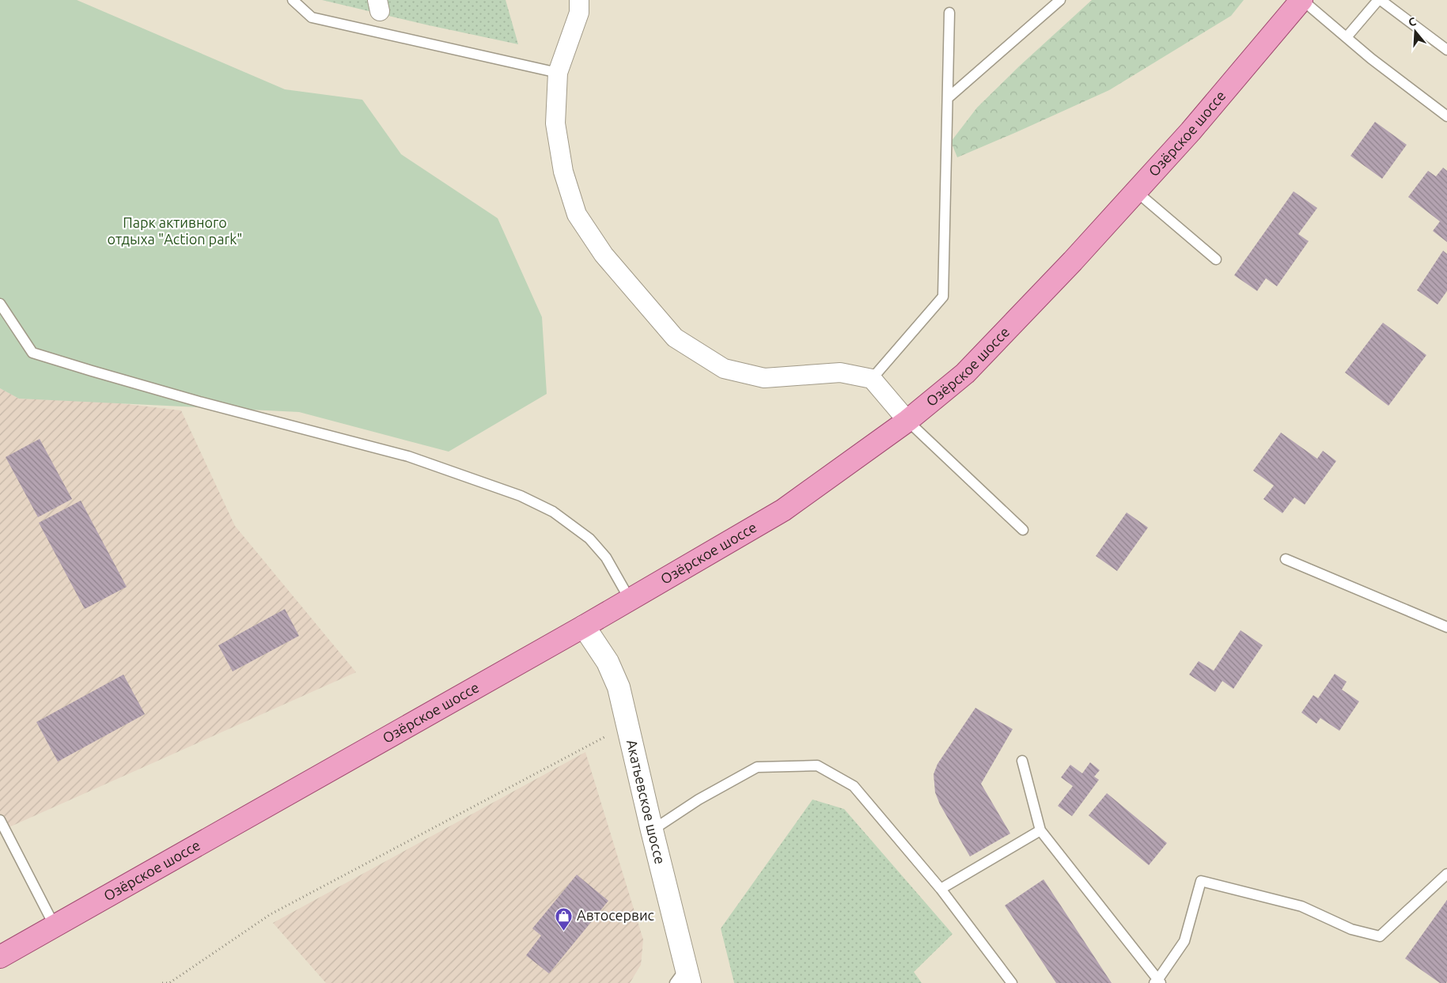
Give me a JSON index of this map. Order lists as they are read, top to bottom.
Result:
{
  "streets": {
    "main road": ["Озёрское шоссе", "Акатьевское шоссе"]
  },
  "crossings": [
    ["Озёрское шоссе", "Акатьевское шоссе"]
  ],
  "parks": ["Парк активного отдыха \"Action park\""],
  "places": {
    "shop": ["Автосервис"]
  },
  "north": "top"
}
